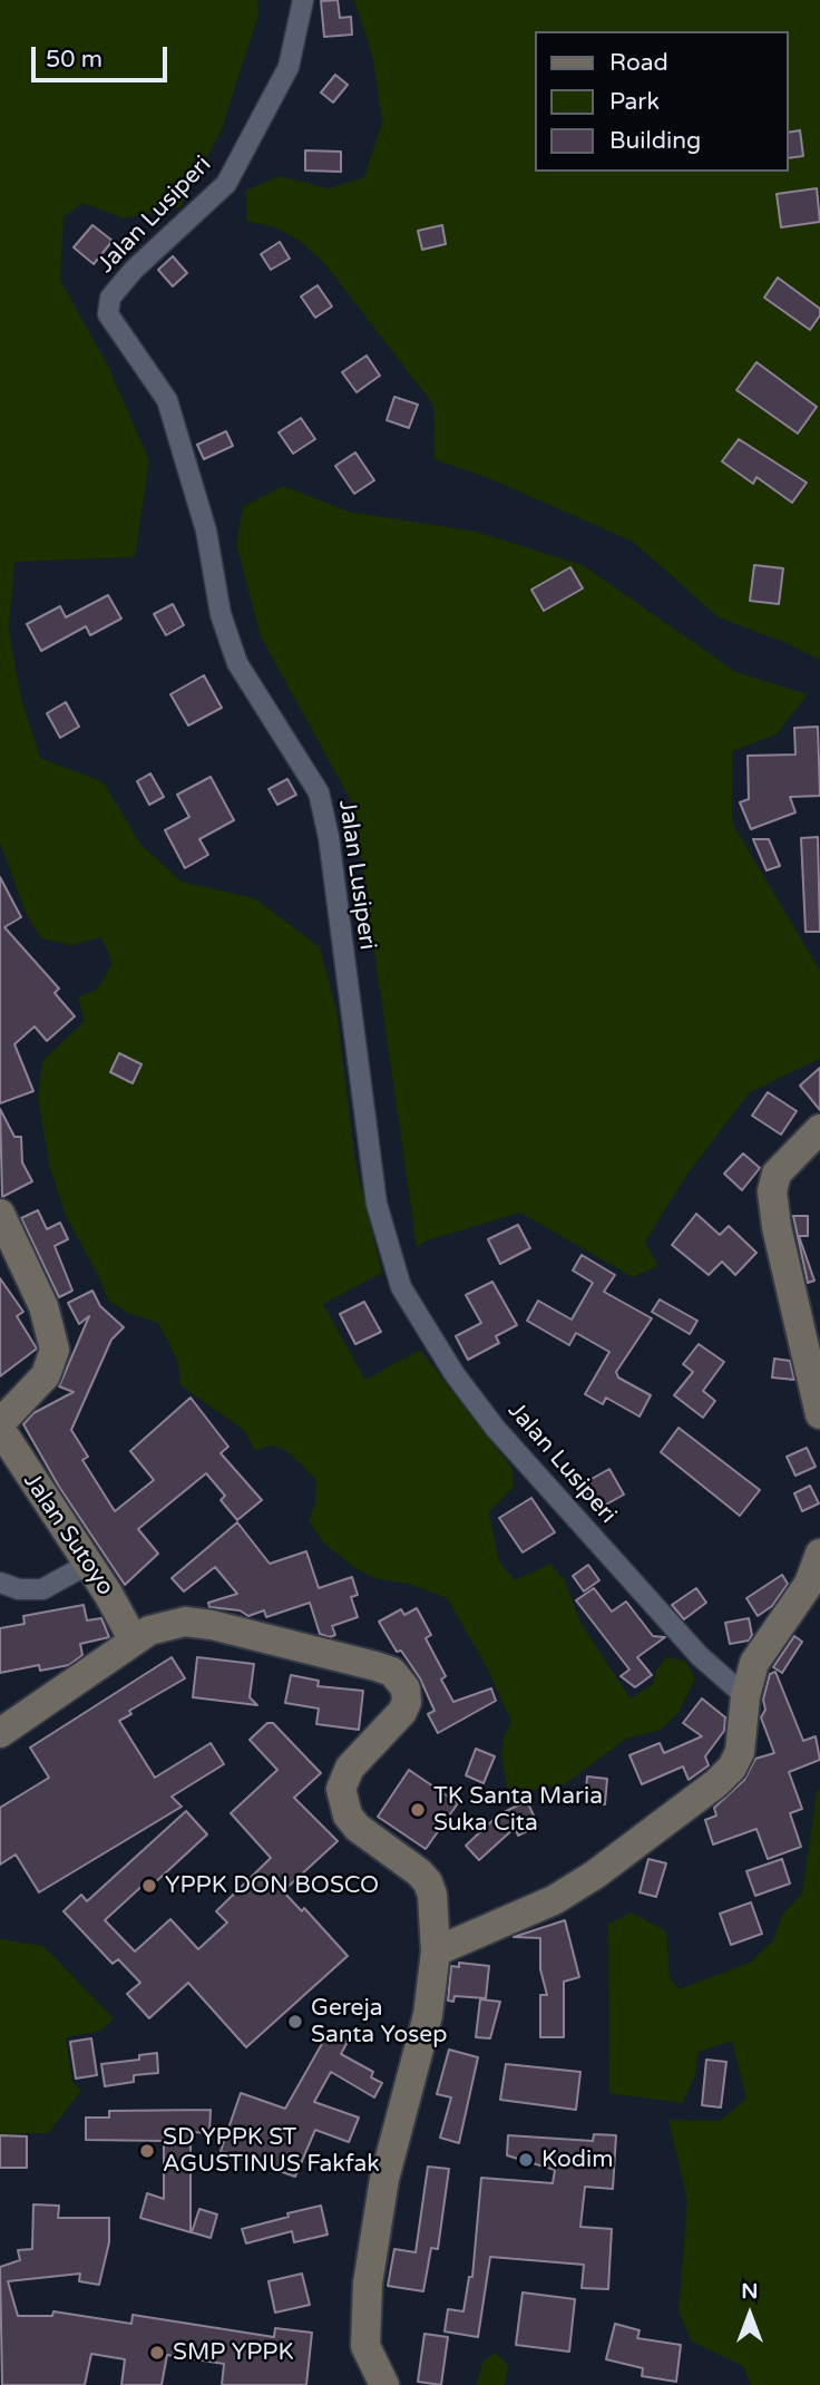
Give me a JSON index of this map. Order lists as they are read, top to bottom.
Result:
{
  "streets": {
    "main road": ["Jalan Sutoyo"],
    "street": ["Jalan Lusiperi"]
  },
  "places": [
    "TK Santa Maria Suka Cita",
    "YPPK DON BOSCO",
    "Gereja Santa Yosep",
    "SD YPPK ST AGUSTINUS Fakfak",
    "Kodim",
    "SMP YPPK"
  ],
  "legend": ["Road", "Park", "Building"],
  "scale_bar": "50 m",
  "north": "top"
}
